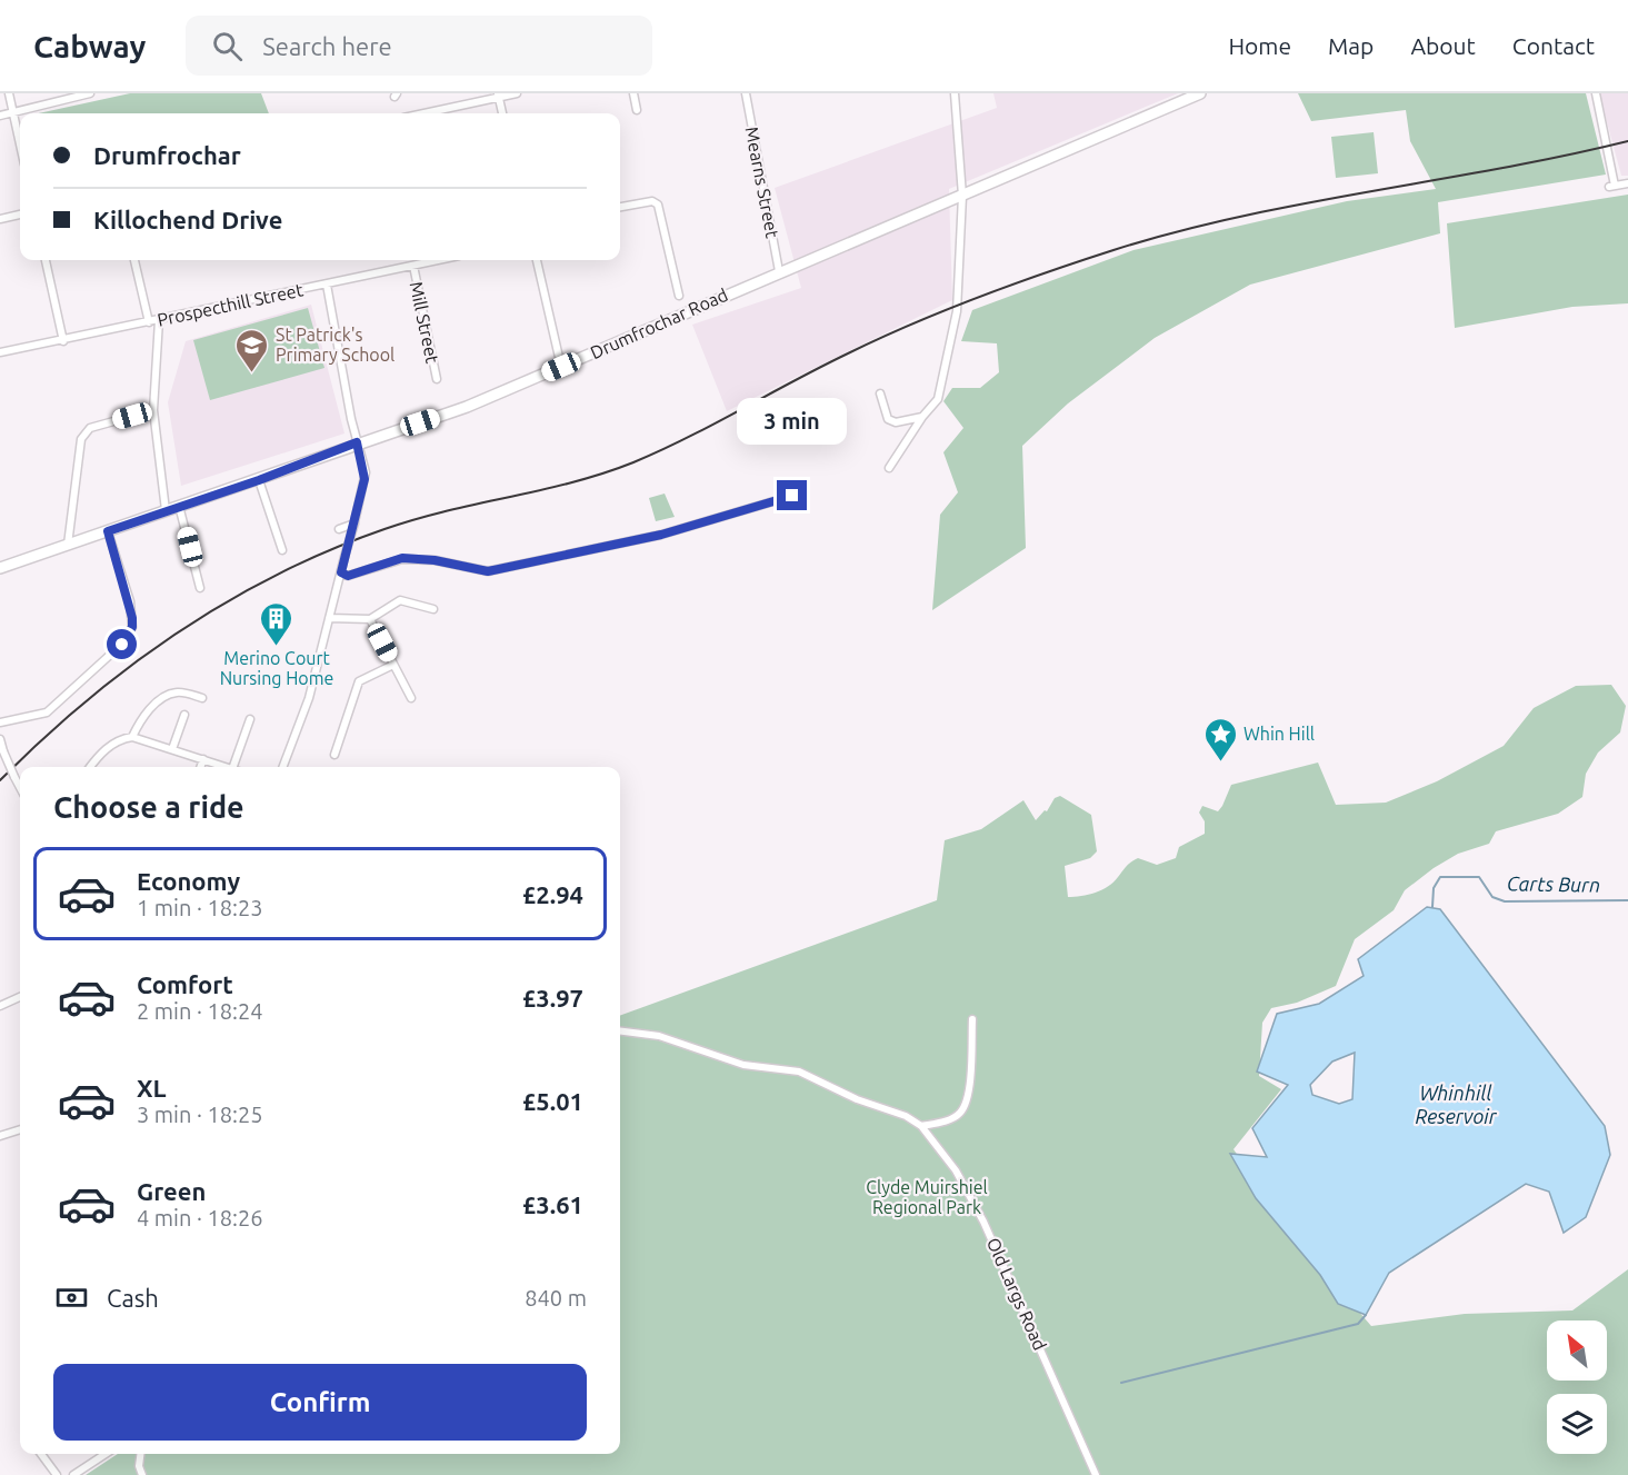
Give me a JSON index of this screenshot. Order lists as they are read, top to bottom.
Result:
{
  "streets": {
    "main road": ["Drumfrochar Road"],
    "street": [
      "Mearns Street",
      "Prospecthill Street",
      "Mill Street",
      "Old Largs Road"
    ]
  },
  "crossings": [
    ["Mearns Street", "Drumfrochar Road"],
    ["Prospecthill Street", "Mill Street"]
  ],
  "water": ["Carts Burn", "Whinhill Reservoir"],
  "parks": ["Clyde Muirshiel Regional Park"],
  "places": {
    "school or university": ["St Patrick's Primary School"],
    "building": ["Merino Court Nursing Home"],
    "place": ["Whin Hill"]
  },
  "north": "top left",
  "page": {
    "header": "Cabway",
    "search": "Search here",
    "nav": [
      "Home",
      "Map",
      "About",
      "Contact"
    ],
    "banner": ["Drumfrochar", "Killochend Drive"],
    "bubble": "3 min",
    "heading": "Choose a ride",
    "list": [
      {
        "name": "Economy",
        "note": "1 min · 18:23",
        "value": "£2.94"
      },
      {
        "name": "Comfort",
        "note": "2 min · 18:24",
        "value": "£3.97"
      },
      {
        "name": "XL",
        "note": "3 min · 18:25",
        "value": "£5.01"
      },
      {
        "name": "Green",
        "note": "4 min · 18:26",
        "value": "£3.61"
      }
    ],
    "pay": ["Cash", "840 m"],
    "buttons": "Confirm"
  }
}
